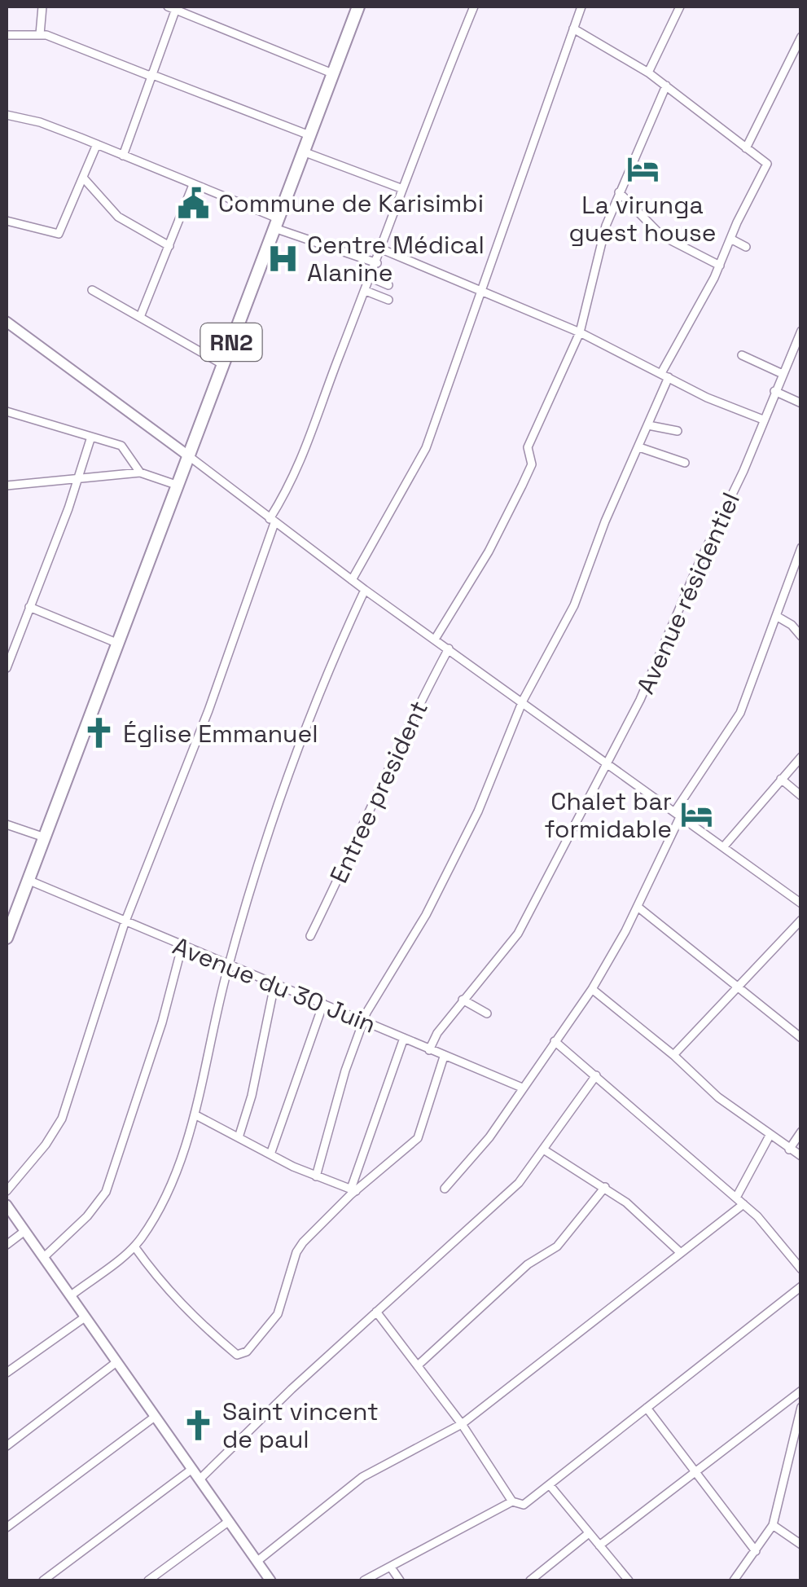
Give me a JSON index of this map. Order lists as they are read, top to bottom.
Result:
{
  "streets": {
    "highway": ["RN2"],
    "street": ["Avenue résidentiel", "Entree president", "Avenue du 30 Juin"]
  },
  "crossings": [
    ["RN2", "Avenue du 30 Juin"],
    ["Avenue résidentiel", "Avenue du 30 Juin"]
  ],
  "places": {
    "hotel": ["La virunga guest house", "Chalet bar formidable"],
    "public building": ["Commune de Karisimbi"],
    "hospital": ["Centre Médical Alanine"],
    "church": ["Église Emmanuel", "Saint vincent de paul"]
  }
}
